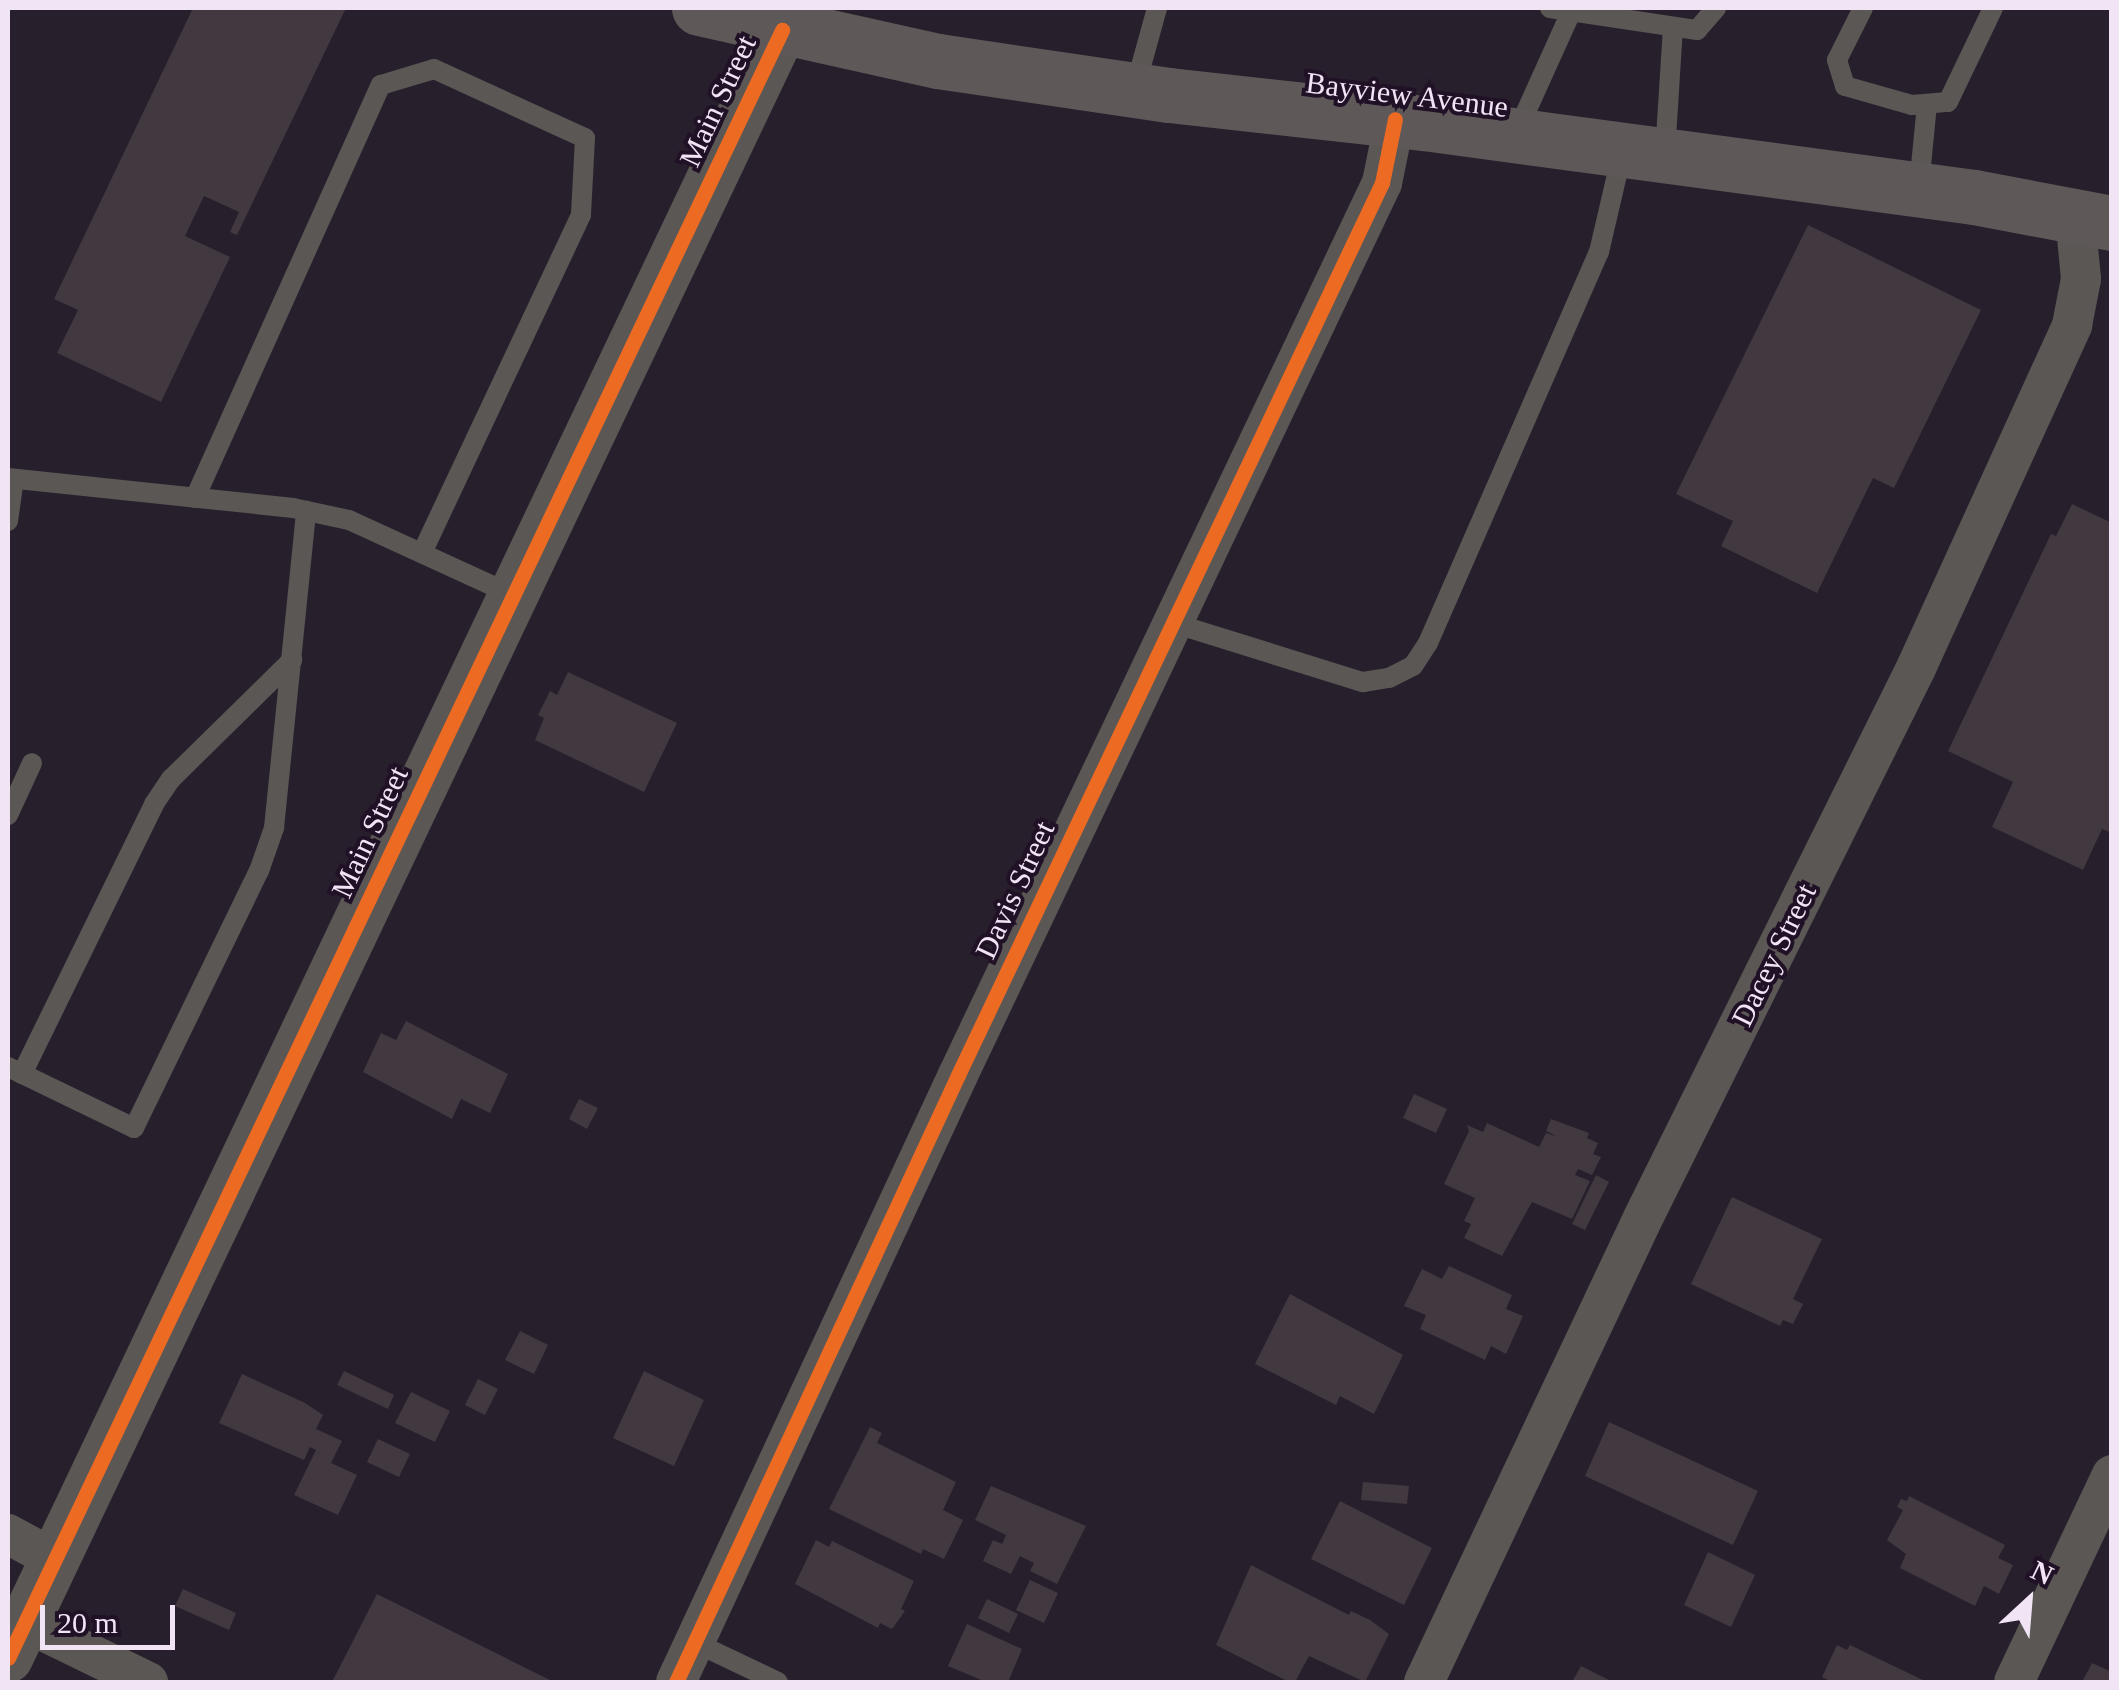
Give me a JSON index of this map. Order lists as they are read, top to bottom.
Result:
{
  "streets": {
    "main road": ["Bayview Avenue"],
    "street": ["Main Street", "Davis Street", "Dacey Street"]
  },
  "crossings": [
    ["Bayview Avenue", "Main Street"],
    ["Bayview Avenue", "Davis Street"],
    ["Bayview Avenue", "Dacey Street"]
  ],
  "scale_bar": "20 m",
  "north": "top right"
}
